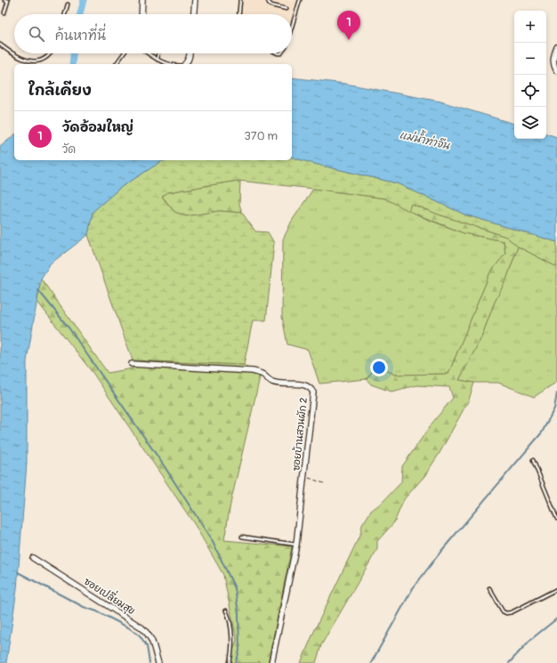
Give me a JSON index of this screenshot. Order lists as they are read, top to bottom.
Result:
{
  "streets": {
    "street": ["ซอยบ้านสวนผัก 2", "ซอยเปลี่ยมสุข"]
  },
  "water": ["แม่น้ำท่าจีน"],
  "page": {
    "map_buttons": ["+", "−"],
    "pins": "1",
    "search": "ค้นหาที่นี่",
    "heading": "ใกล้เคียง",
    "list": [
      {
        "mark": "1",
        "name": "วัดอ้อมใหญ่",
        "note": "วัด",
        "value": "370 m"
      }
    ]
  }
}
